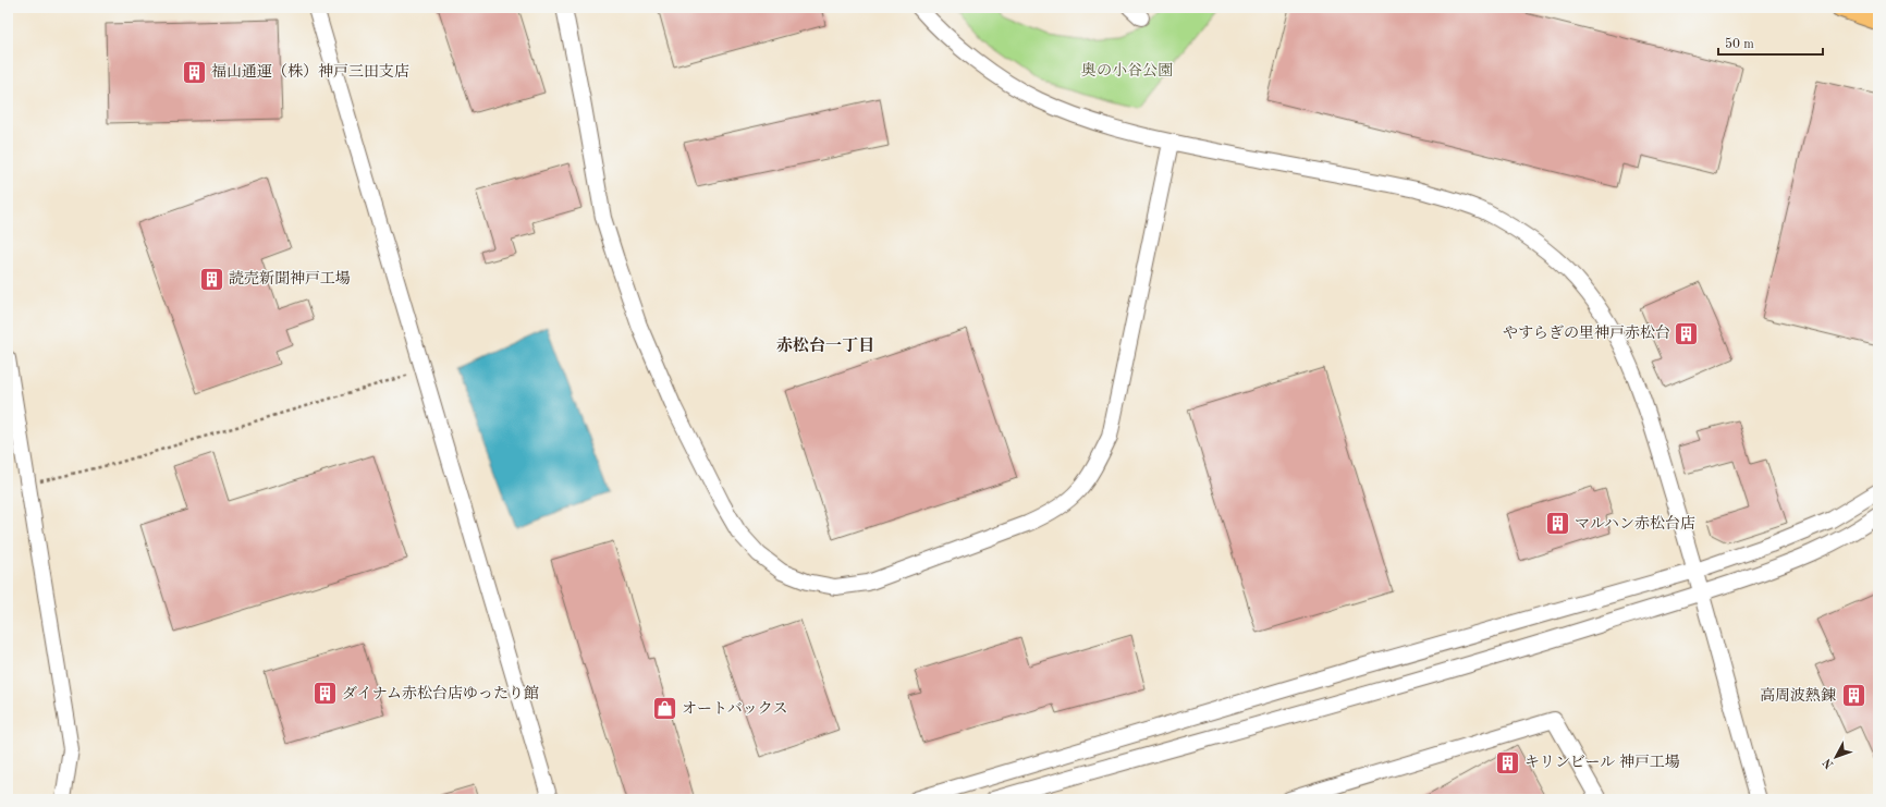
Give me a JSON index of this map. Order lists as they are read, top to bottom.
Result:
{
  "districts": ["赤松台一丁目"],
  "parks": ["奥の小谷公園"],
  "places": {
    "building": [
      "福山通運（株）神戸三田支店",
      "読売新聞神戸工場",
      "やすらぎの里神戸赤松台",
      "マルハン赤松台店",
      "ダイナム赤松台店ゆったり館",
      "高周波熱錬",
      "キリンビール 神戸工場"
    ],
    "shop": ["オートバックス"]
  },
  "scale_bar": "50 m",
  "north": "bottom left"
}
